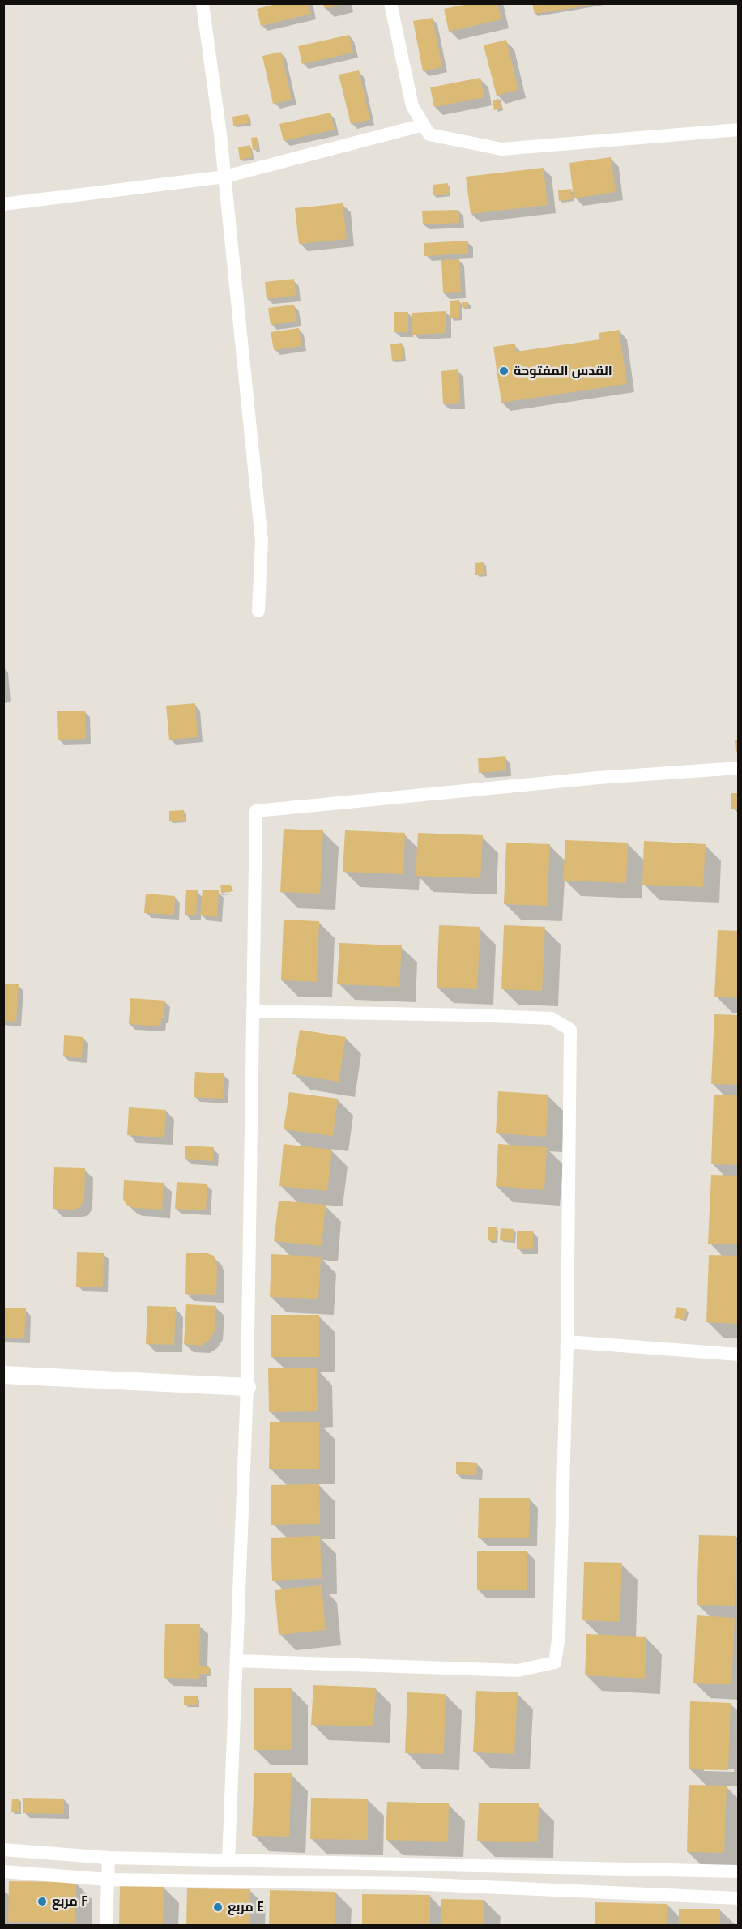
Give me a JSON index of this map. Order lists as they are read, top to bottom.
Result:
{
  "places": ["القدس المفتوحة", "مربع F", "مربع E"]
}
